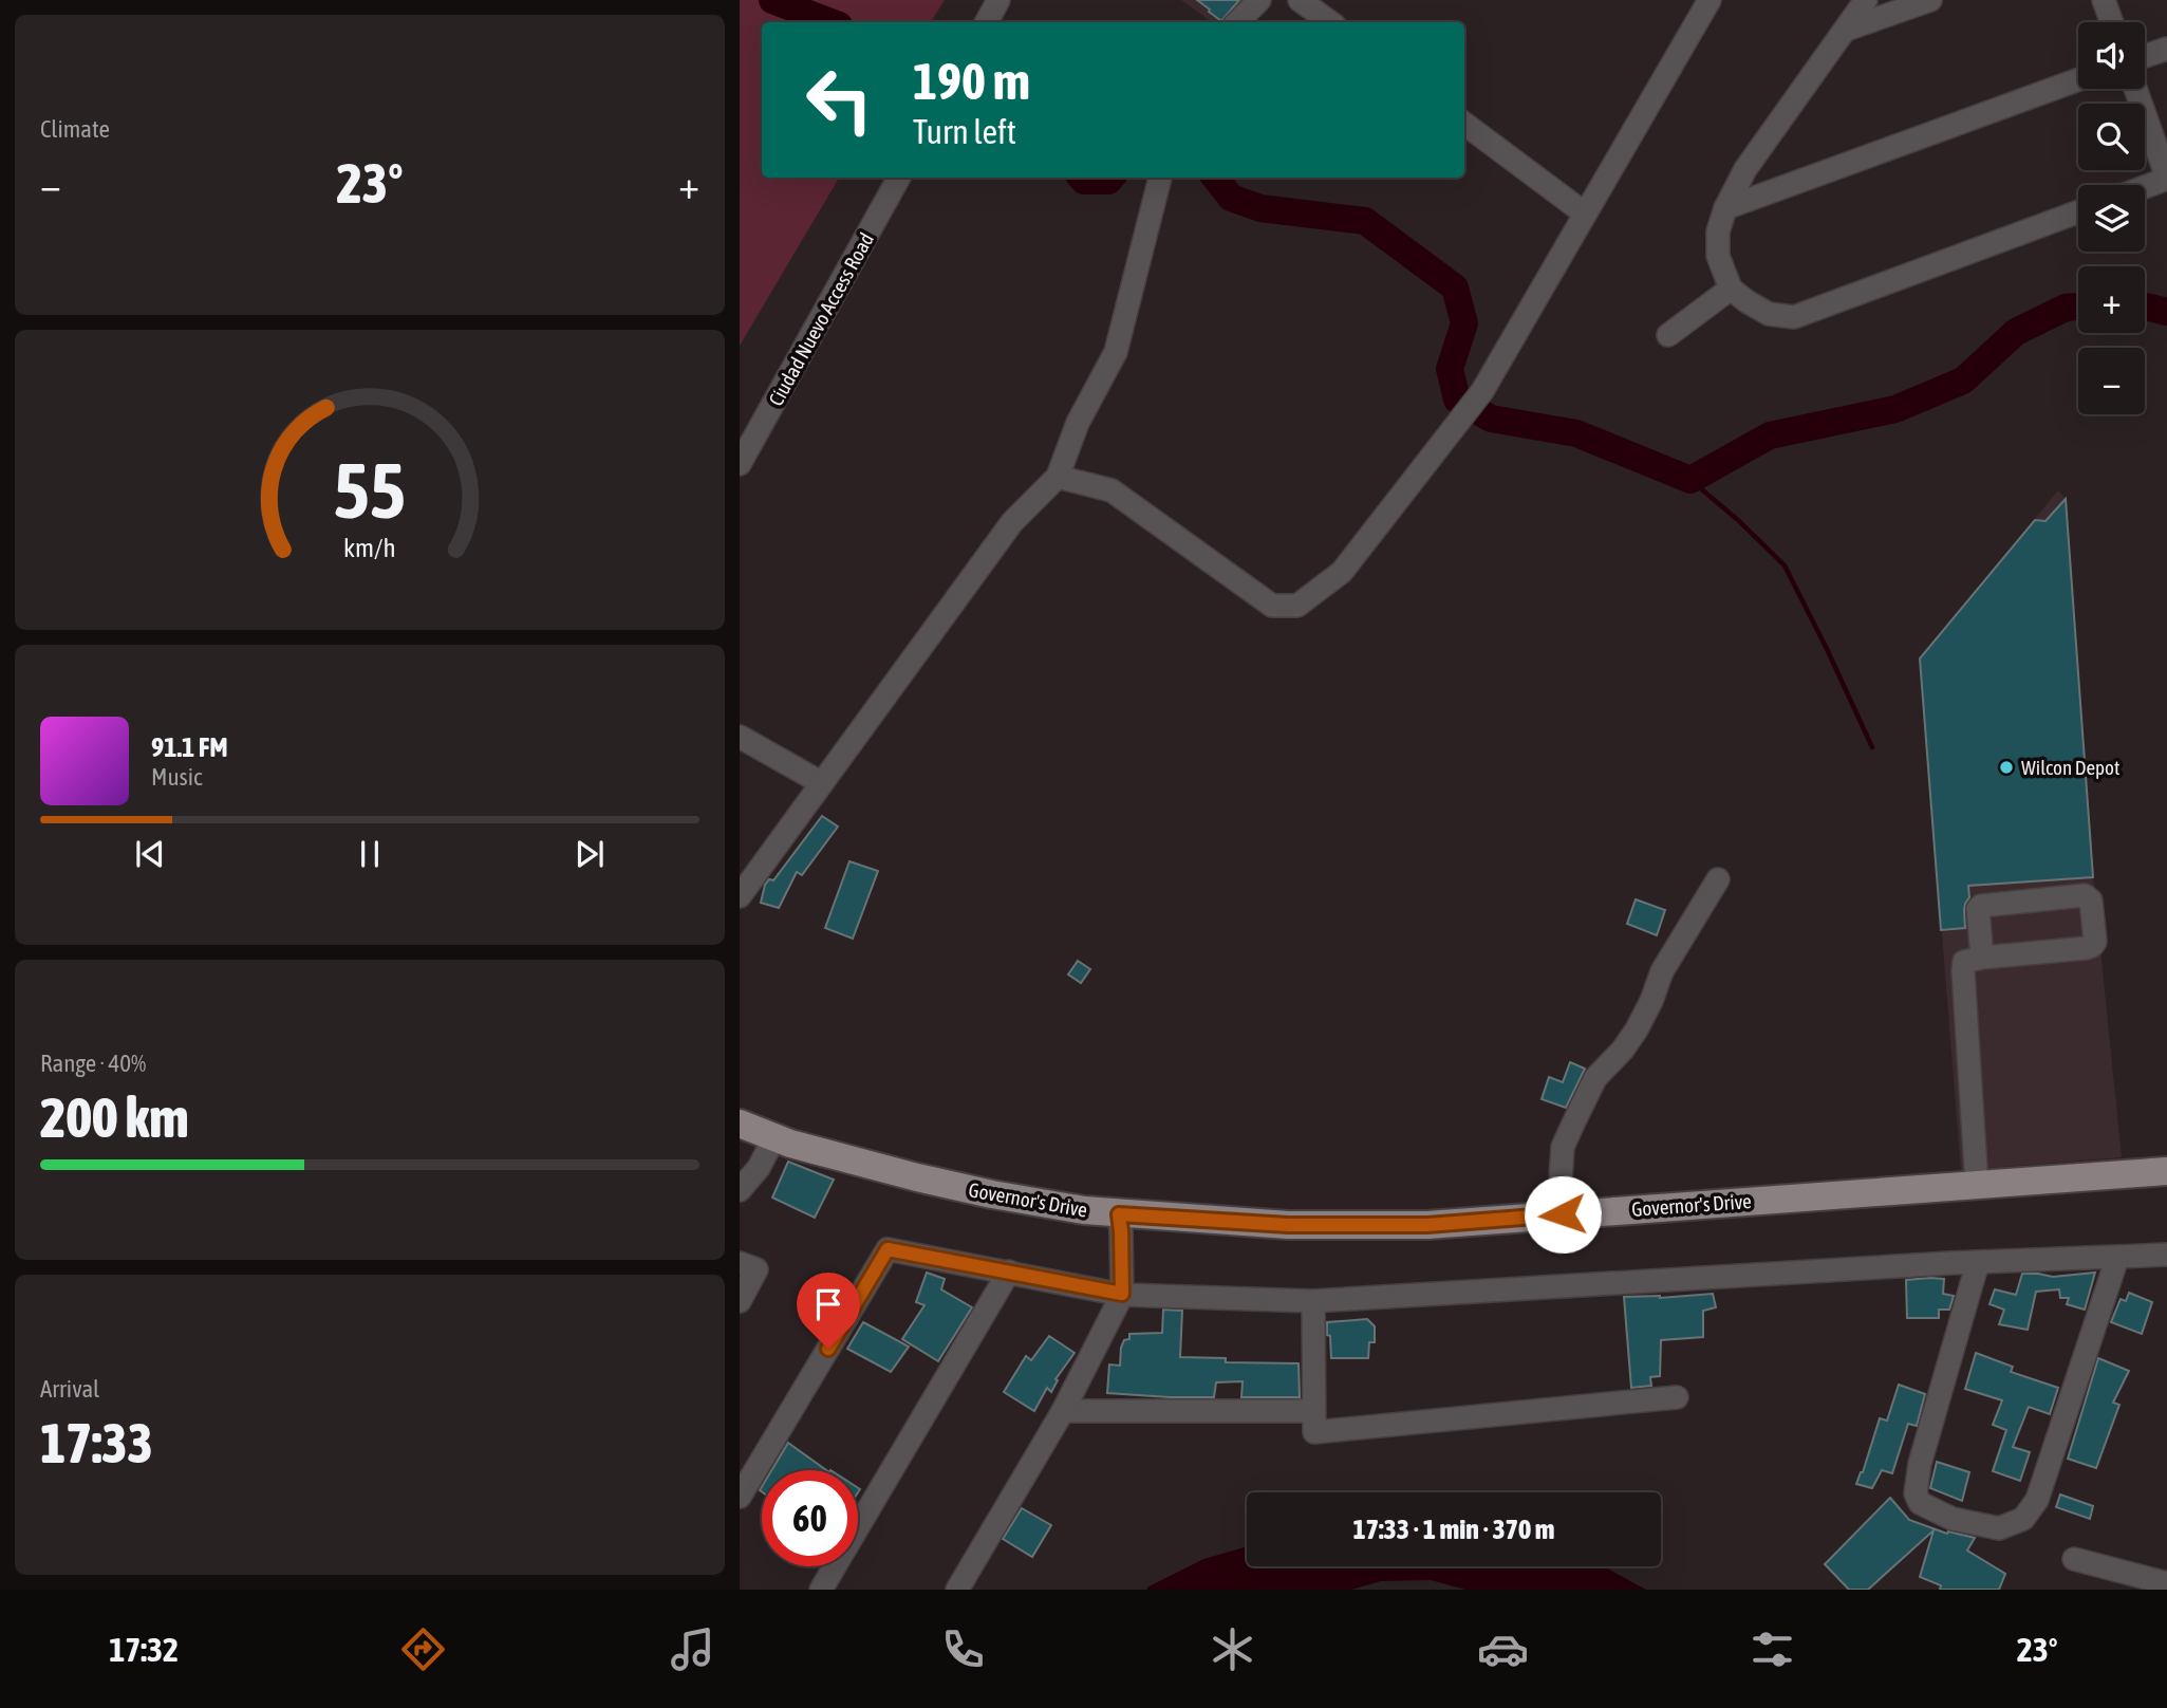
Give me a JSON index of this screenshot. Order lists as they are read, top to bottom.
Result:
{
  "streets": {
    "main road": ["Governor's Drive"],
    "street": ["Ciudad Nuevo Access Road"]
  },
  "places": ["Wilcon Depot"],
  "page": {
    "tile": [
      "Climate",
      ["Range · 40%", "200 km"],
      ["Arrival", "17:33"]
    ],
    "map_buttons": ["+", "−"],
    "turn": ["190 m", "Turn left"],
    "heat": ["−", "23°", "+"],
    "song": ["91.1 FM", "Music"],
    "limit": "60",
    "trip": "17:33 · 1 min · 370 m",
    "tabs": ["17:32", "23°"],
    "gauge": ["55", "km/h"]
  }
}
